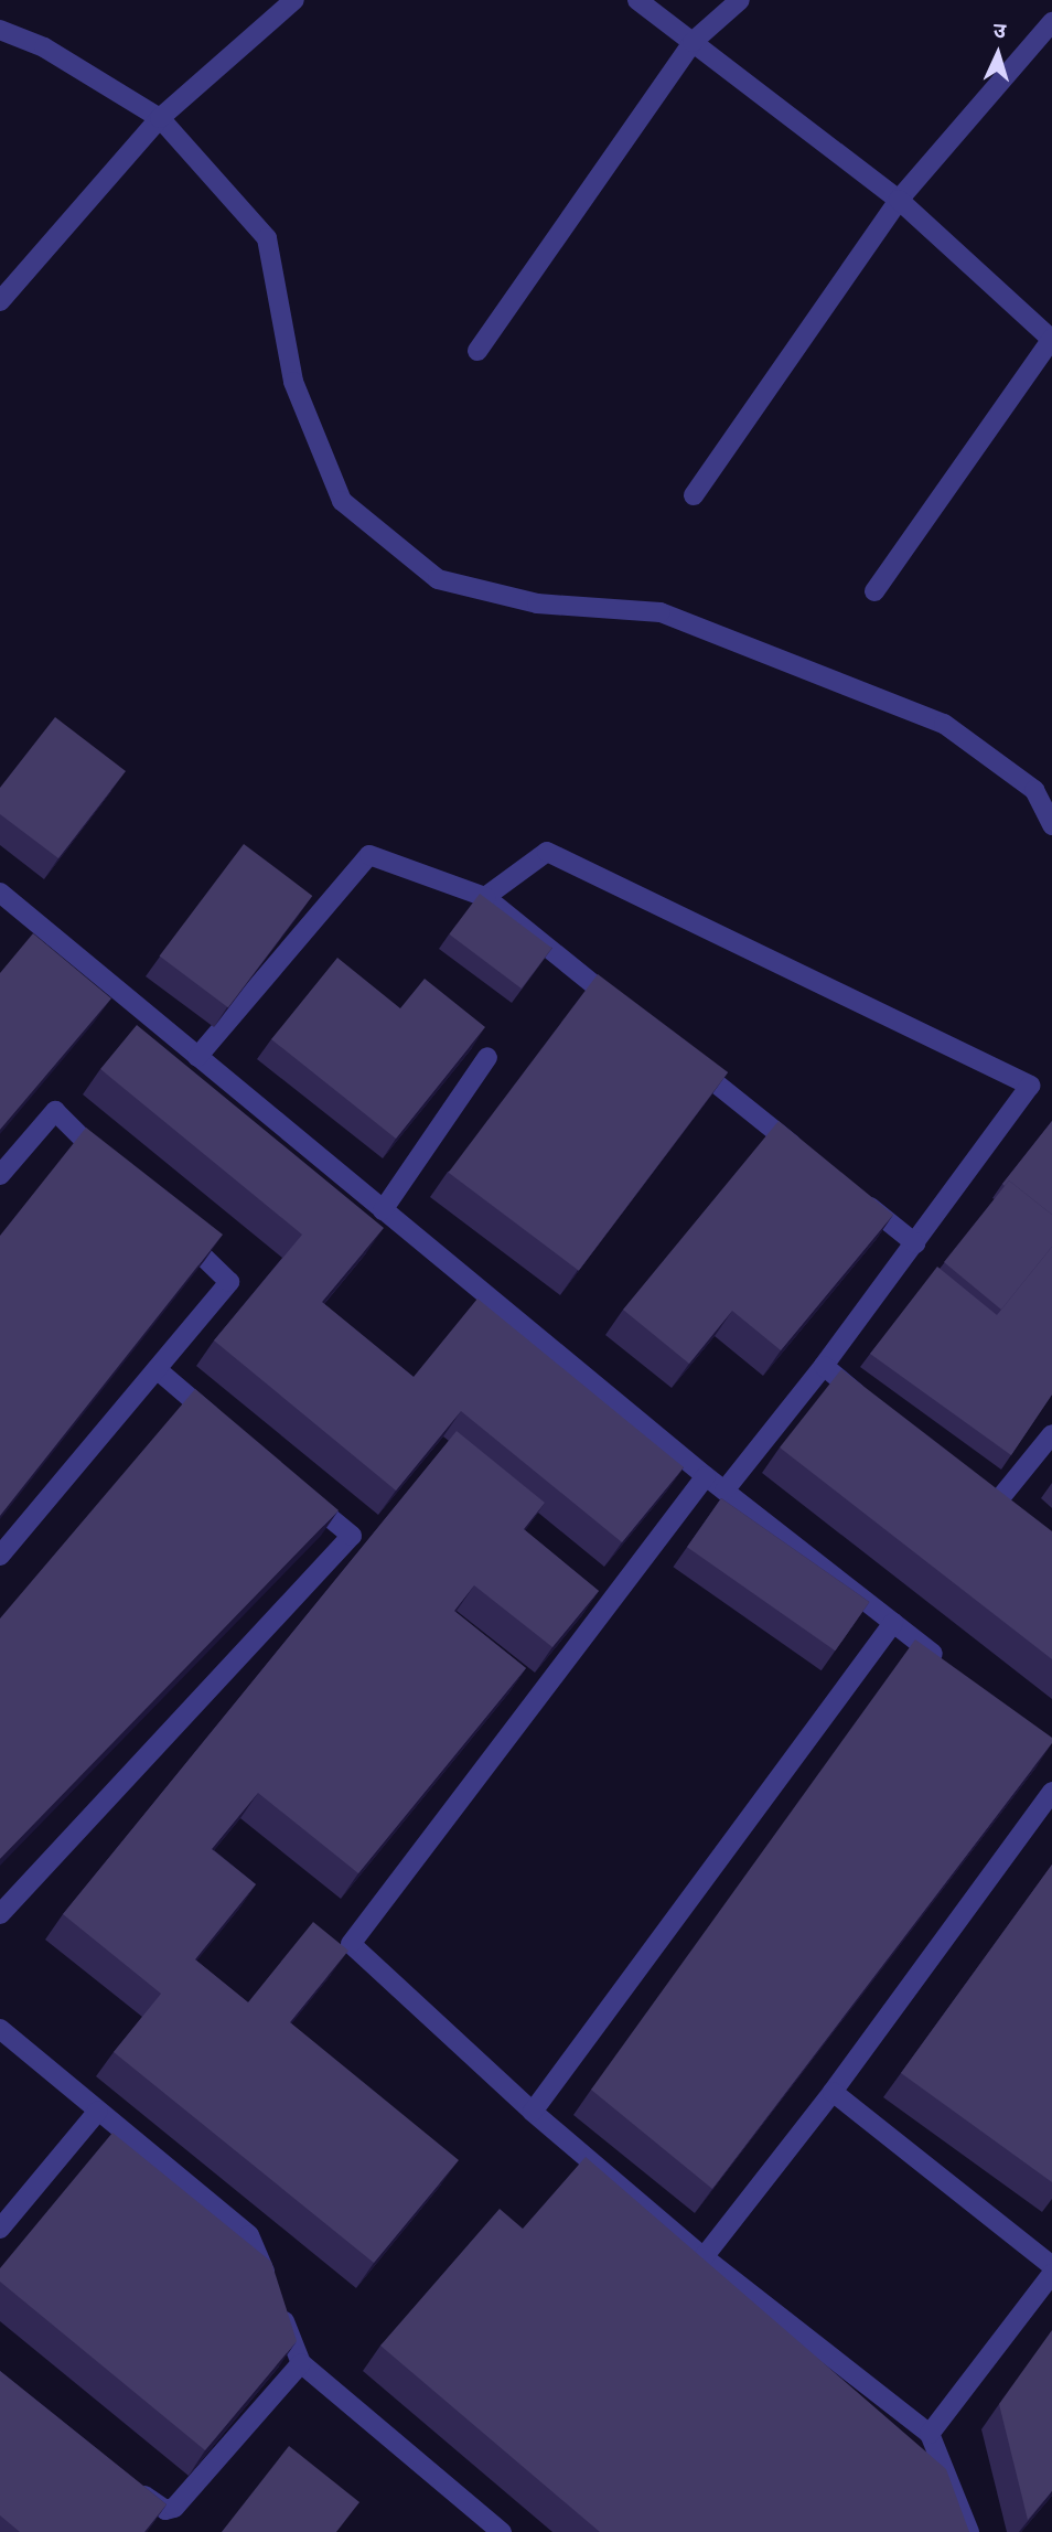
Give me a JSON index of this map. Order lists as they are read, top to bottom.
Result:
{
  "north": "top"
}
